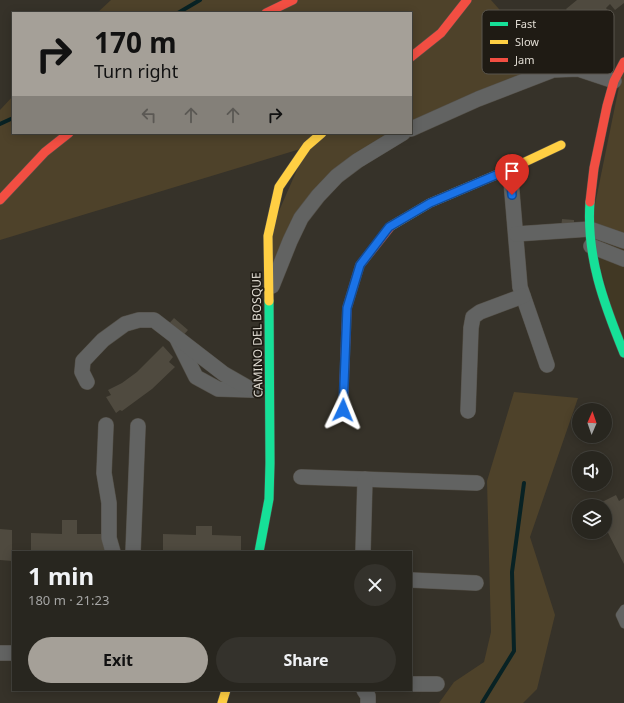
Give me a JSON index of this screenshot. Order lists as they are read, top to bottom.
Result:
{
  "streets": {
    "street": ["CAMINO DEL BOSQUE"]
  },
  "legend": ["Fast", "Slow", "Jam"],
  "north": "top",
  "page": {
    "turn": ["170 m", "Turn right"],
    "heading": ["1 min", "180 m · 21:23"],
    "buttons": ["Exit", "Share"]
  }
}
